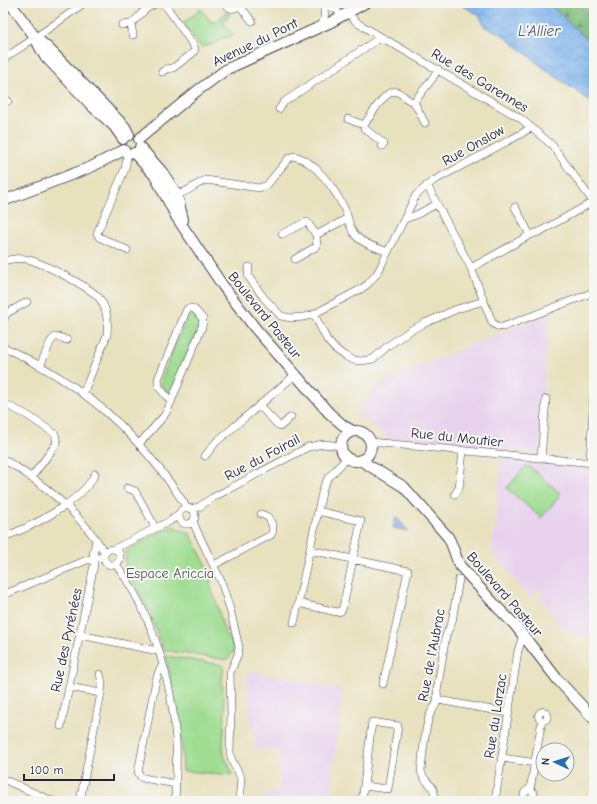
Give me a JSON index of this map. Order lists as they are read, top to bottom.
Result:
{
  "streets": {
    "main road": ["Avenue du Pont", "Boulevard Pasteur"],
    "street": [
      "Rue des Garennes",
      "Rue Onslow",
      "Rue du Moutier",
      "Rue du Foirail",
      "Rue des Pyrénées",
      "Rue de l'Aubrac",
      "Rue du Larzac"
    ]
  },
  "crossings": [
    ["Avenue du Pont", "Rue des Garennes"],
    ["Avenue du Pont", "Boulevard Pasteur"],
    ["Rue des Garennes", "Rue Onslow"],
    ["Boulevard Pasteur", "Rue du Moutier"],
    ["Boulevard Pasteur", "Rue du Foirail"],
    ["Boulevard Pasteur", "Rue du Larzac"],
    ["Rue du Moutier", "Rue du Foirail"]
  ],
  "water": ["L'Allier"],
  "parks": ["Espace Ariccia"],
  "scale_bar": "100 m",
  "north": "left"
}
